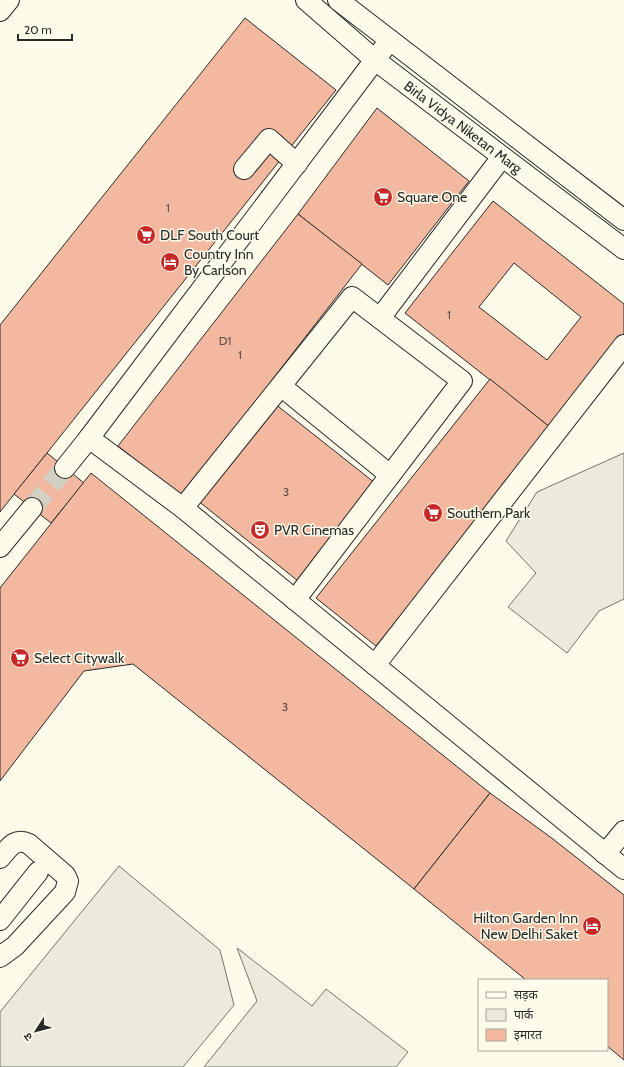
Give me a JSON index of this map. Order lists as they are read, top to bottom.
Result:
{
  "streets": {
    "street": ["Birla Vidya Niketan Marg"]
  },
  "places": {
    "supermarket": [
      "Square One",
      "DLF South Court",
      "Southern Park",
      "Select Citywalk"
    ],
    "hotel": ["Country Inn By Carlson", "Hilton Garden Inn New Delhi Saket"],
    "theatre": ["PVR Cinemas"]
  },
  "house_numbers": [
    "1",
    "1",
    "D1",
    "1",
    "3",
    "3"
  ],
  "legend": ["सड़क", "पार्क", "इमारत"],
  "scale_bar": "20 m",
  "north": "bottom left"
}
